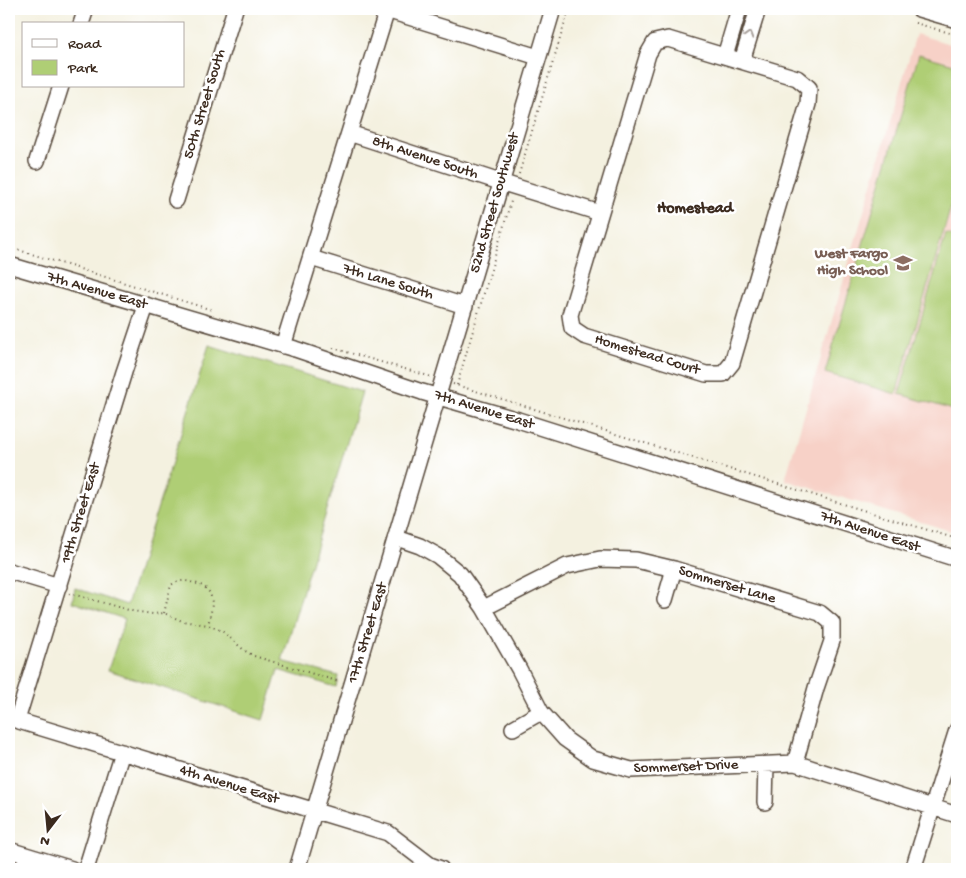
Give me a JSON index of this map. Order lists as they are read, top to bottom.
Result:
{
  "streets": {
    "street": [
      "50th Street South",
      "8th Avenue South",
      "52nd Street Southwest",
      "7th Lane South",
      "7th Avenue East",
      "Homestead Court",
      "19th Street East",
      "Sommerset Lane",
      "17th Street East",
      "Sommerset Drive",
      "4th Avenue East"
    ]
  },
  "crossings": [
    ["8th Avenue South", "52nd Street Southwest"],
    ["8th Avenue South", "Homestead Court"],
    ["52nd Street Southwest", "7th Lane South"],
    ["52nd Street Southwest", "7th Avenue East"],
    ["52nd Street Southwest", "17th Street East"],
    ["7th Avenue East", "19th Street East"],
    ["7th Avenue East", "17th Street East"],
    ["19th Street East", "4th Avenue East"],
    ["Sommerset Lane", "Sommerset Drive"],
    ["17th Street East", "Sommerset Drive"],
    ["17th Street East", "4th Avenue East"]
  ],
  "districts": ["Homestead"],
  "places": {
    "school or university": ["West Fargo High School"]
  },
  "legend": ["Road", "Park"],
  "north": "bottom"
}
